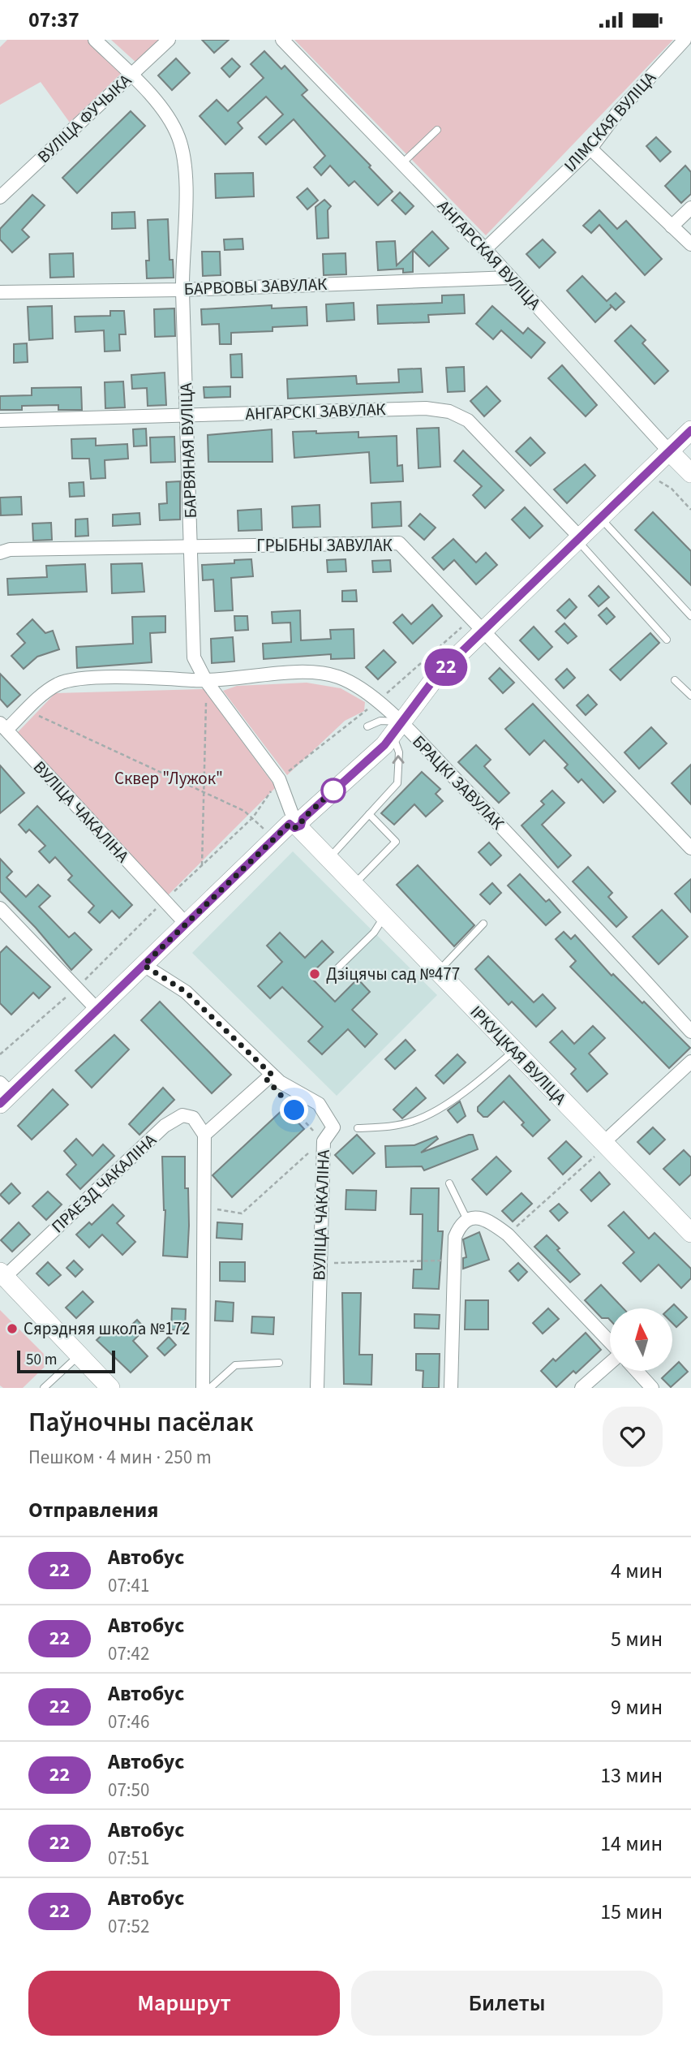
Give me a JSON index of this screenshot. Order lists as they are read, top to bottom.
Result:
{
  "streets": {
    "street": [
      "ВУЛІЦА ФУЧЫКА",
      "ІЛІМСКАЯ ВУЛІЦА",
      "АНГАРСКАЯ ВУЛІЦА",
      "БАРВОВЫ ЗАВУЛАК",
      "АНГАРСКІ ЗАВУЛАК",
      "БАРВЯНАЯ ВУЛІЦА",
      "ГРЫБНЫ ЗАВУЛАК",
      "БРАЦКІ ЗАВУЛАК",
      "ВУЛІЦА ЧАКАЛІНА",
      "ІРКУЦКАЯ ВУЛІЦА",
      "ПРАЕЗД ЧАКАЛІНА"
    ]
  },
  "crossings": [
    ["ВУЛІЦА ФУЧЫКА", "БАРВЯНАЯ ВУЛІЦА"],
    ["ІЛІМСКАЯ ВУЛІЦА", "АНГАРСКАЯ ВУЛІЦА"],
    ["АНГАРСКАЯ ВУЛІЦА", "БАРВОВЫ ЗАВУЛАК"],
    ["БАРВОВЫ ЗАВУЛАК", "БАРВЯНАЯ ВУЛІЦА"],
    ["АНГАРСКІ ЗАВУЛАК", "БАРВЯНАЯ ВУЛІЦА"],
    ["БАРВЯНАЯ ВУЛІЦА", "ГРЫБНЫ ЗАВУЛАК"],
    ["БАРВЯНАЯ ВУЛІЦА", "БРАЦКІ ЗАВУЛАК"],
    ["БАРВЯНАЯ ВУЛІЦА", "ІРКУЦКАЯ ВУЛІЦА"],
    ["БРАЦКІ ЗАВУЛАК", "ВУЛІЦА ЧАКАЛІНА"]
  ],
  "parks": ["Сквер \"Лужок\""],
  "places": ["Дзіцячы сад №477", "Сярэдняя школа №172"],
  "lines": ["bus line 22"],
  "scale_bar": "50 m",
  "north": "top",
  "page": {
    "status": "07:37",
    "on_map": "22",
    "scale": "50 m",
    "heading": [
      ["Паўночны пасёлак", "Пешком · 4 мин · 250 m"],
      "Отправления"
    ],
    "list": [
      {
        "mark": "22",
        "name": "Автобус",
        "note": "07:41",
        "value": "4 мин"
      },
      {
        "mark": "22",
        "name": "Автобус",
        "note": "07:42",
        "value": "5 мин"
      },
      {
        "mark": "22",
        "name": "Автобус",
        "note": "07:46",
        "value": "9 мин"
      },
      {
        "mark": "22",
        "name": "Автобус",
        "note": "07:50",
        "value": "13 мин"
      },
      {
        "mark": "22",
        "name": "Автобус",
        "note": "07:51",
        "value": "14 мин"
      },
      {
        "mark": "22",
        "name": "Автобус",
        "note": "07:52",
        "value": "15 мин"
      }
    ],
    "buttons": ["Маршрут", "Билеты"]
  }
}
